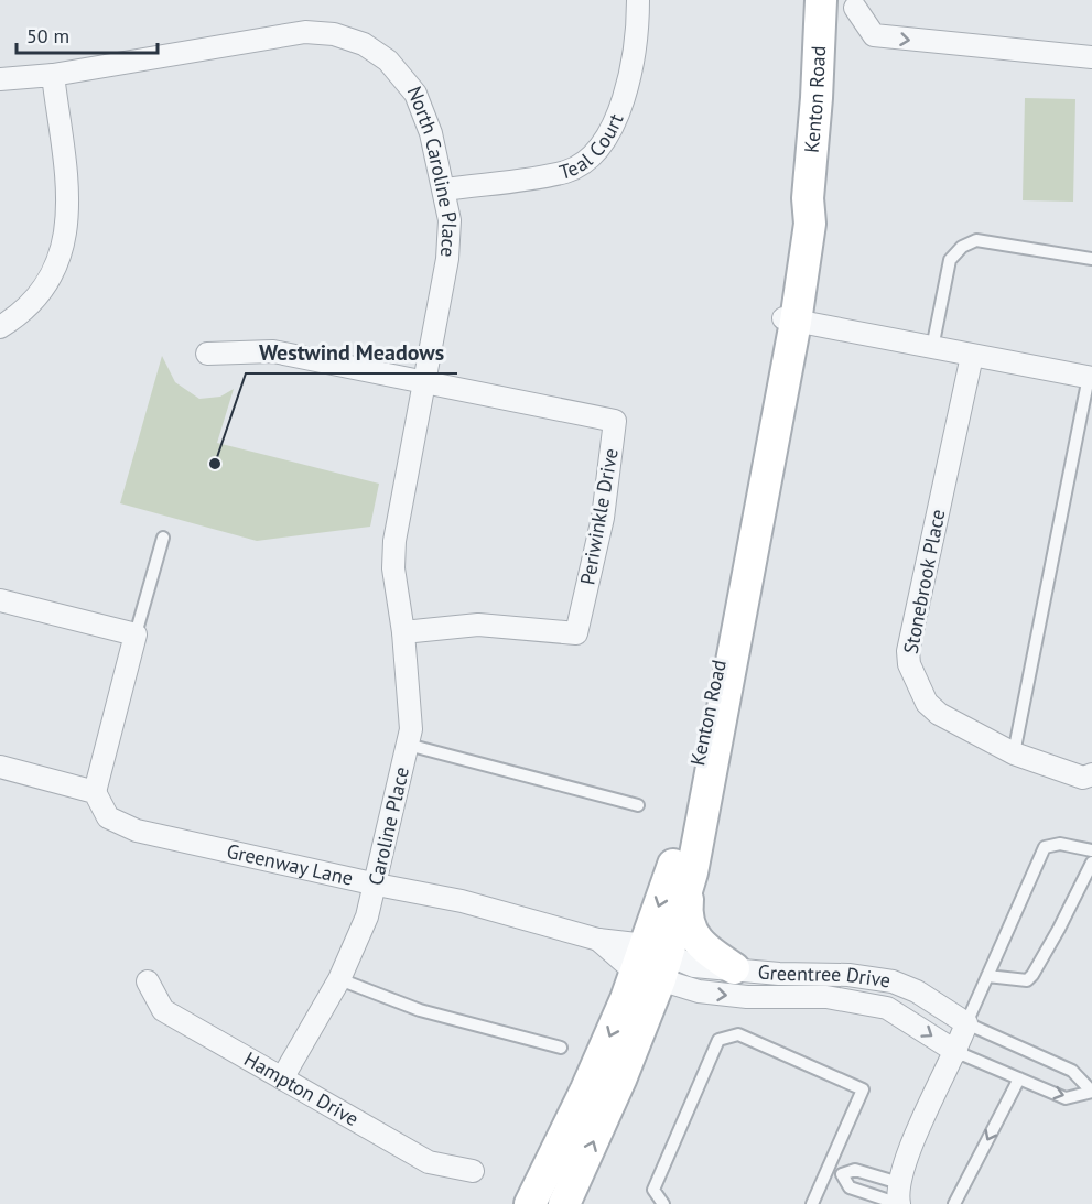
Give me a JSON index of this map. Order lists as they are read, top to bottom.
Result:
{
  "streets": {
    "main road": ["Kenton Road"],
    "street": [
      "Teal Court",
      "North Caroline Place",
      "Periwinkle Drive",
      "Stonebrook Place",
      "Caroline Place",
      "Greenway Lane",
      "Greentree Drive",
      "Hampton Drive"
    ]
  },
  "crossings": [
    ["Kenton Road", "Greenway Lane"],
    ["Kenton Road", "Greentree Drive"],
    ["Teal Court", "North Caroline Place"],
    ["North Caroline Place", "Periwinkle Drive"],
    ["North Caroline Place", "Caroline Place"],
    ["Periwinkle Drive", "Caroline Place"],
    ["Caroline Place", "Greenway Lane"],
    ["Caroline Place", "Hampton Drive"],
    ["Greenway Lane", "Greentree Drive"]
  ],
  "places": ["Westwind Meadows"],
  "scale_bar": "50 m"
}
